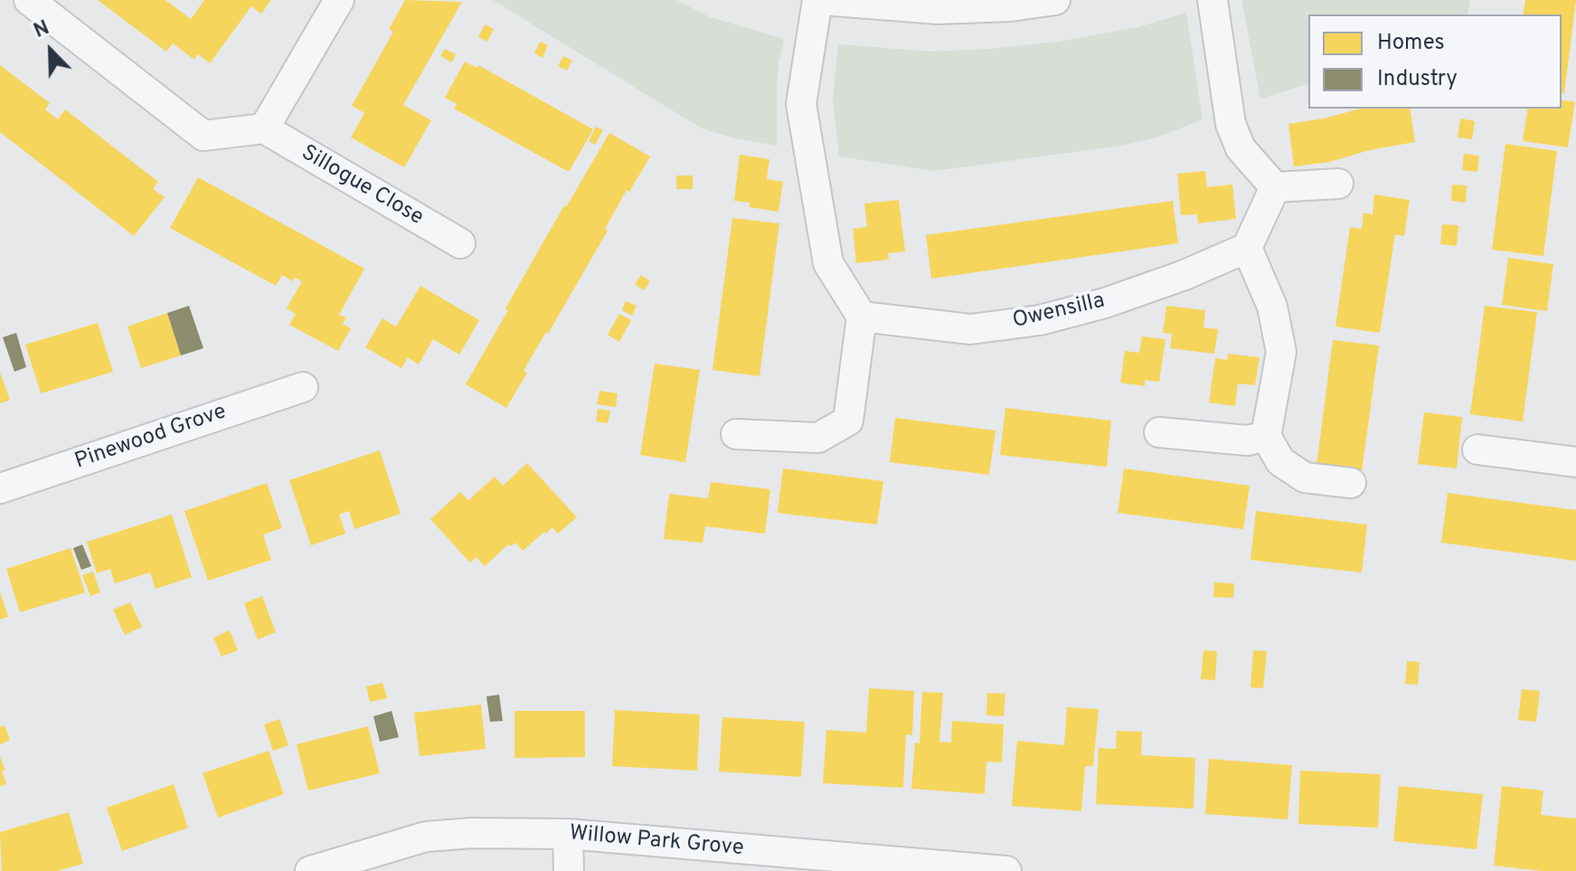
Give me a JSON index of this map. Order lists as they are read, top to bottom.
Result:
{
  "streets": {
    "street": [
      "Sillogue Close",
      "Owensilla",
      "Pinewood Grove",
      "Willow Park Grove"
    ]
  },
  "legend": ["Homes", "Industry"],
  "north": "top left"
}
